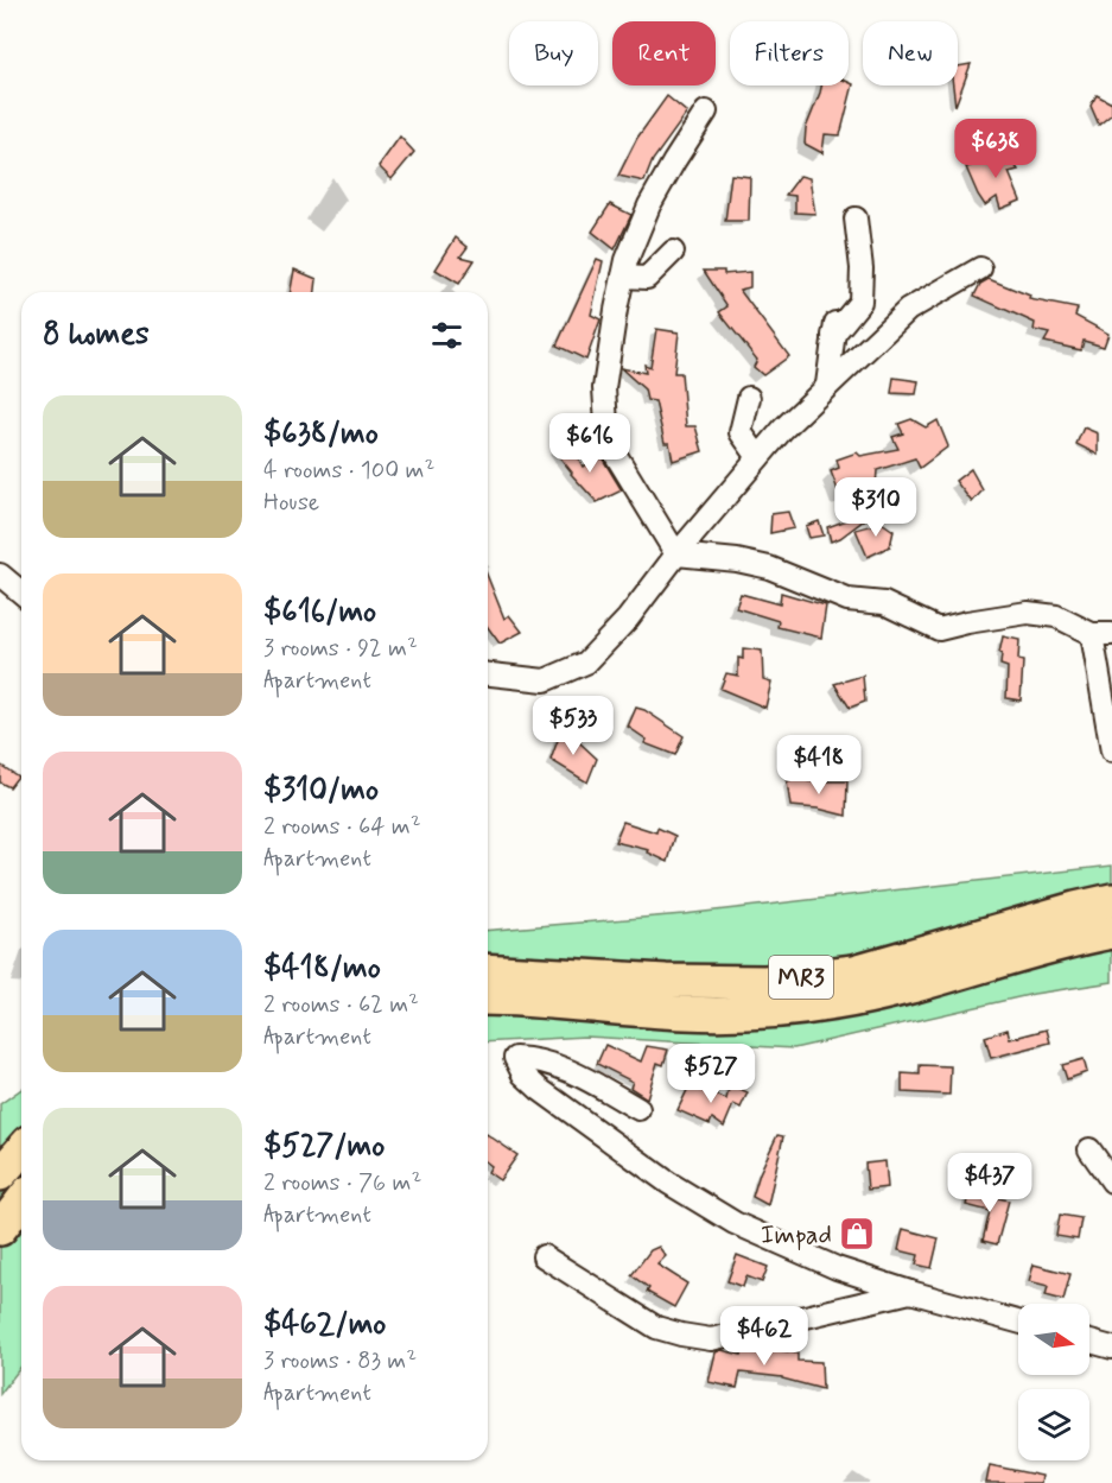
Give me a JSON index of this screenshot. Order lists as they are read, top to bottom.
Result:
{
  "streets": {
    "highway": ["MR3"]
  },
  "places": {
    "shop": ["Impad"]
  },
  "north": "right",
  "page": {
    "chip": [
      "Buy",
      "Rent",
      "Filters",
      "New"
    ],
    "price": [
      "$638",
      "$616",
      "$310",
      "$533",
      "$418",
      "$527",
      "$437",
      "$462"
    ],
    "heading": "8 homes",
    "list": [
      {
        "name": "$638/mo",
        "note": "4 rooms · 100 m² · House"
      },
      {
        "name": "$616/mo",
        "note": "3 rooms · 92 m² · Apartment"
      },
      {
        "name": "$310/mo",
        "note": "2 rooms · 64 m² · Apartment"
      },
      {
        "name": "$418/mo",
        "note": "2 rooms · 62 m² · Apartment"
      },
      {
        "name": "$527/mo",
        "note": "2 rooms · 76 m² · Apartment"
      },
      {
        "name": "$462/mo",
        "note": "3 rooms · 83 m² · Apartment"
      }
    ]
  }
}
